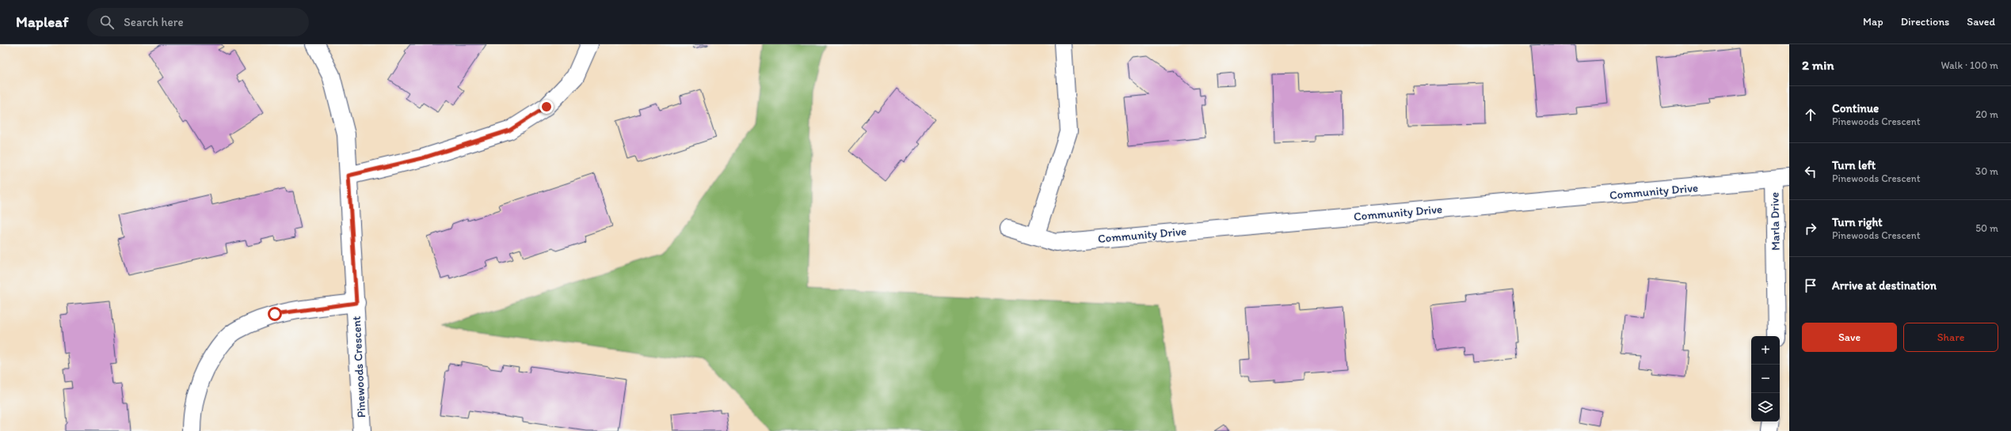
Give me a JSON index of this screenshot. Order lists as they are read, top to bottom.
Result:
{
  "streets": {
    "street": ["Community Drive", "Marla Drive", "Pinewoods Crescent"]
  },
  "crossings": [
    ["Community Drive", "Marla Drive"]
  ],
  "page": {
    "header": "Mapleaf",
    "search": "Search here",
    "nav": ["Map", "Directions", "Saved"],
    "heading": ["2 min", "Walk · 100 m"],
    "list": [
      ["Continue", "Pinewoods Crescent", "20 m"],
      ["Turn left", "Pinewoods Crescent", "30 m"],
      ["Turn right", "Pinewoods Crescent", "50 m"],
      "Arrive at destination"
    ],
    "buttons": ["Save", "Share"],
    "map_buttons": ["+", "−"]
  }
}
